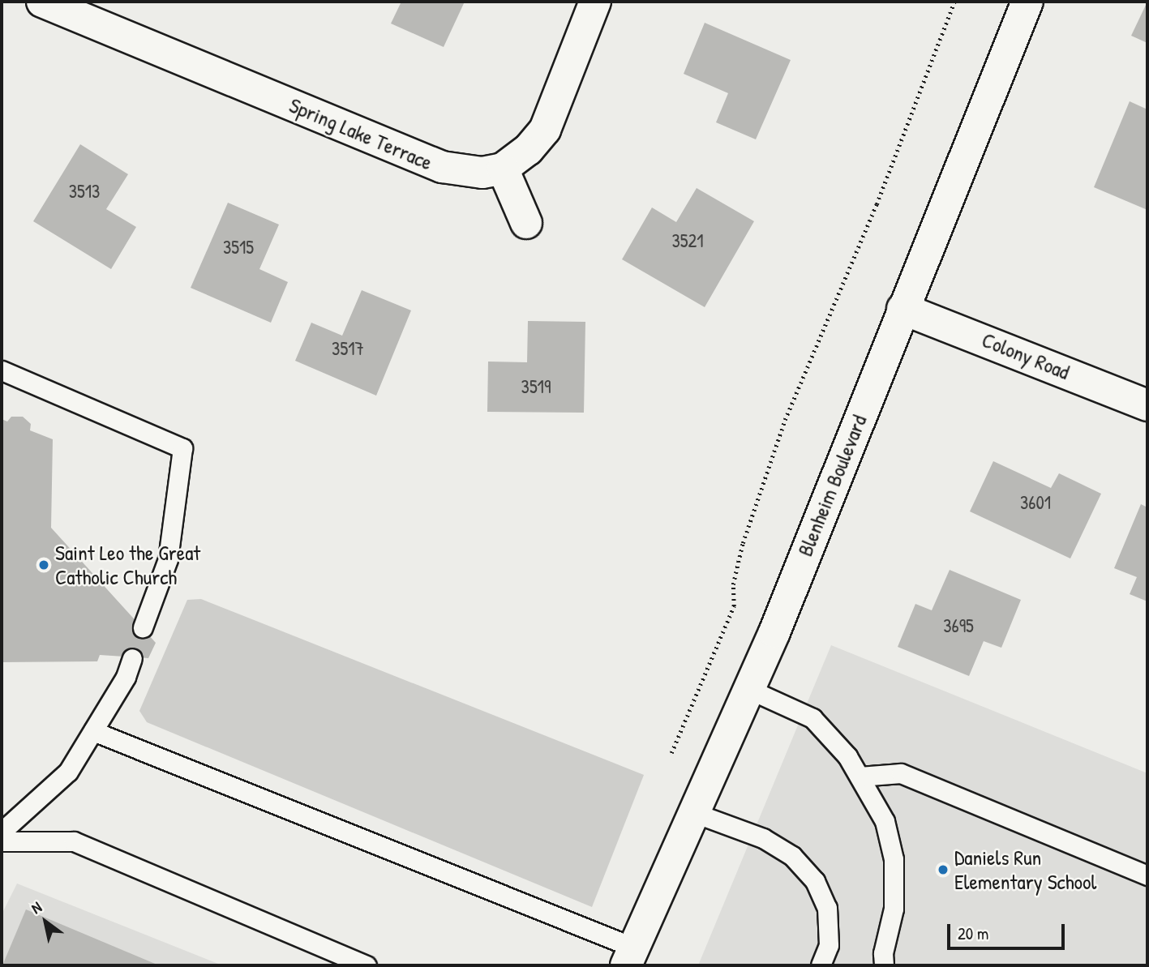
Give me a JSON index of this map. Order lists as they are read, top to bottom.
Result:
{
  "streets": {
    "main road": ["Spring Lake Terrace", "Colony Road", "Blenheim Boulevard"]
  },
  "crossings": [
    ["Colony Road", "Blenheim Boulevard"]
  ],
  "places": ["Saint Leo the Great Catholic Church", "Daniels Run Elementary School"],
  "house_numbers": [
    "3513",
    "3521",
    "3515",
    "3517",
    "3519",
    "3601",
    "3695"
  ],
  "scale_bar": "20 m",
  "north": "top left"
}
